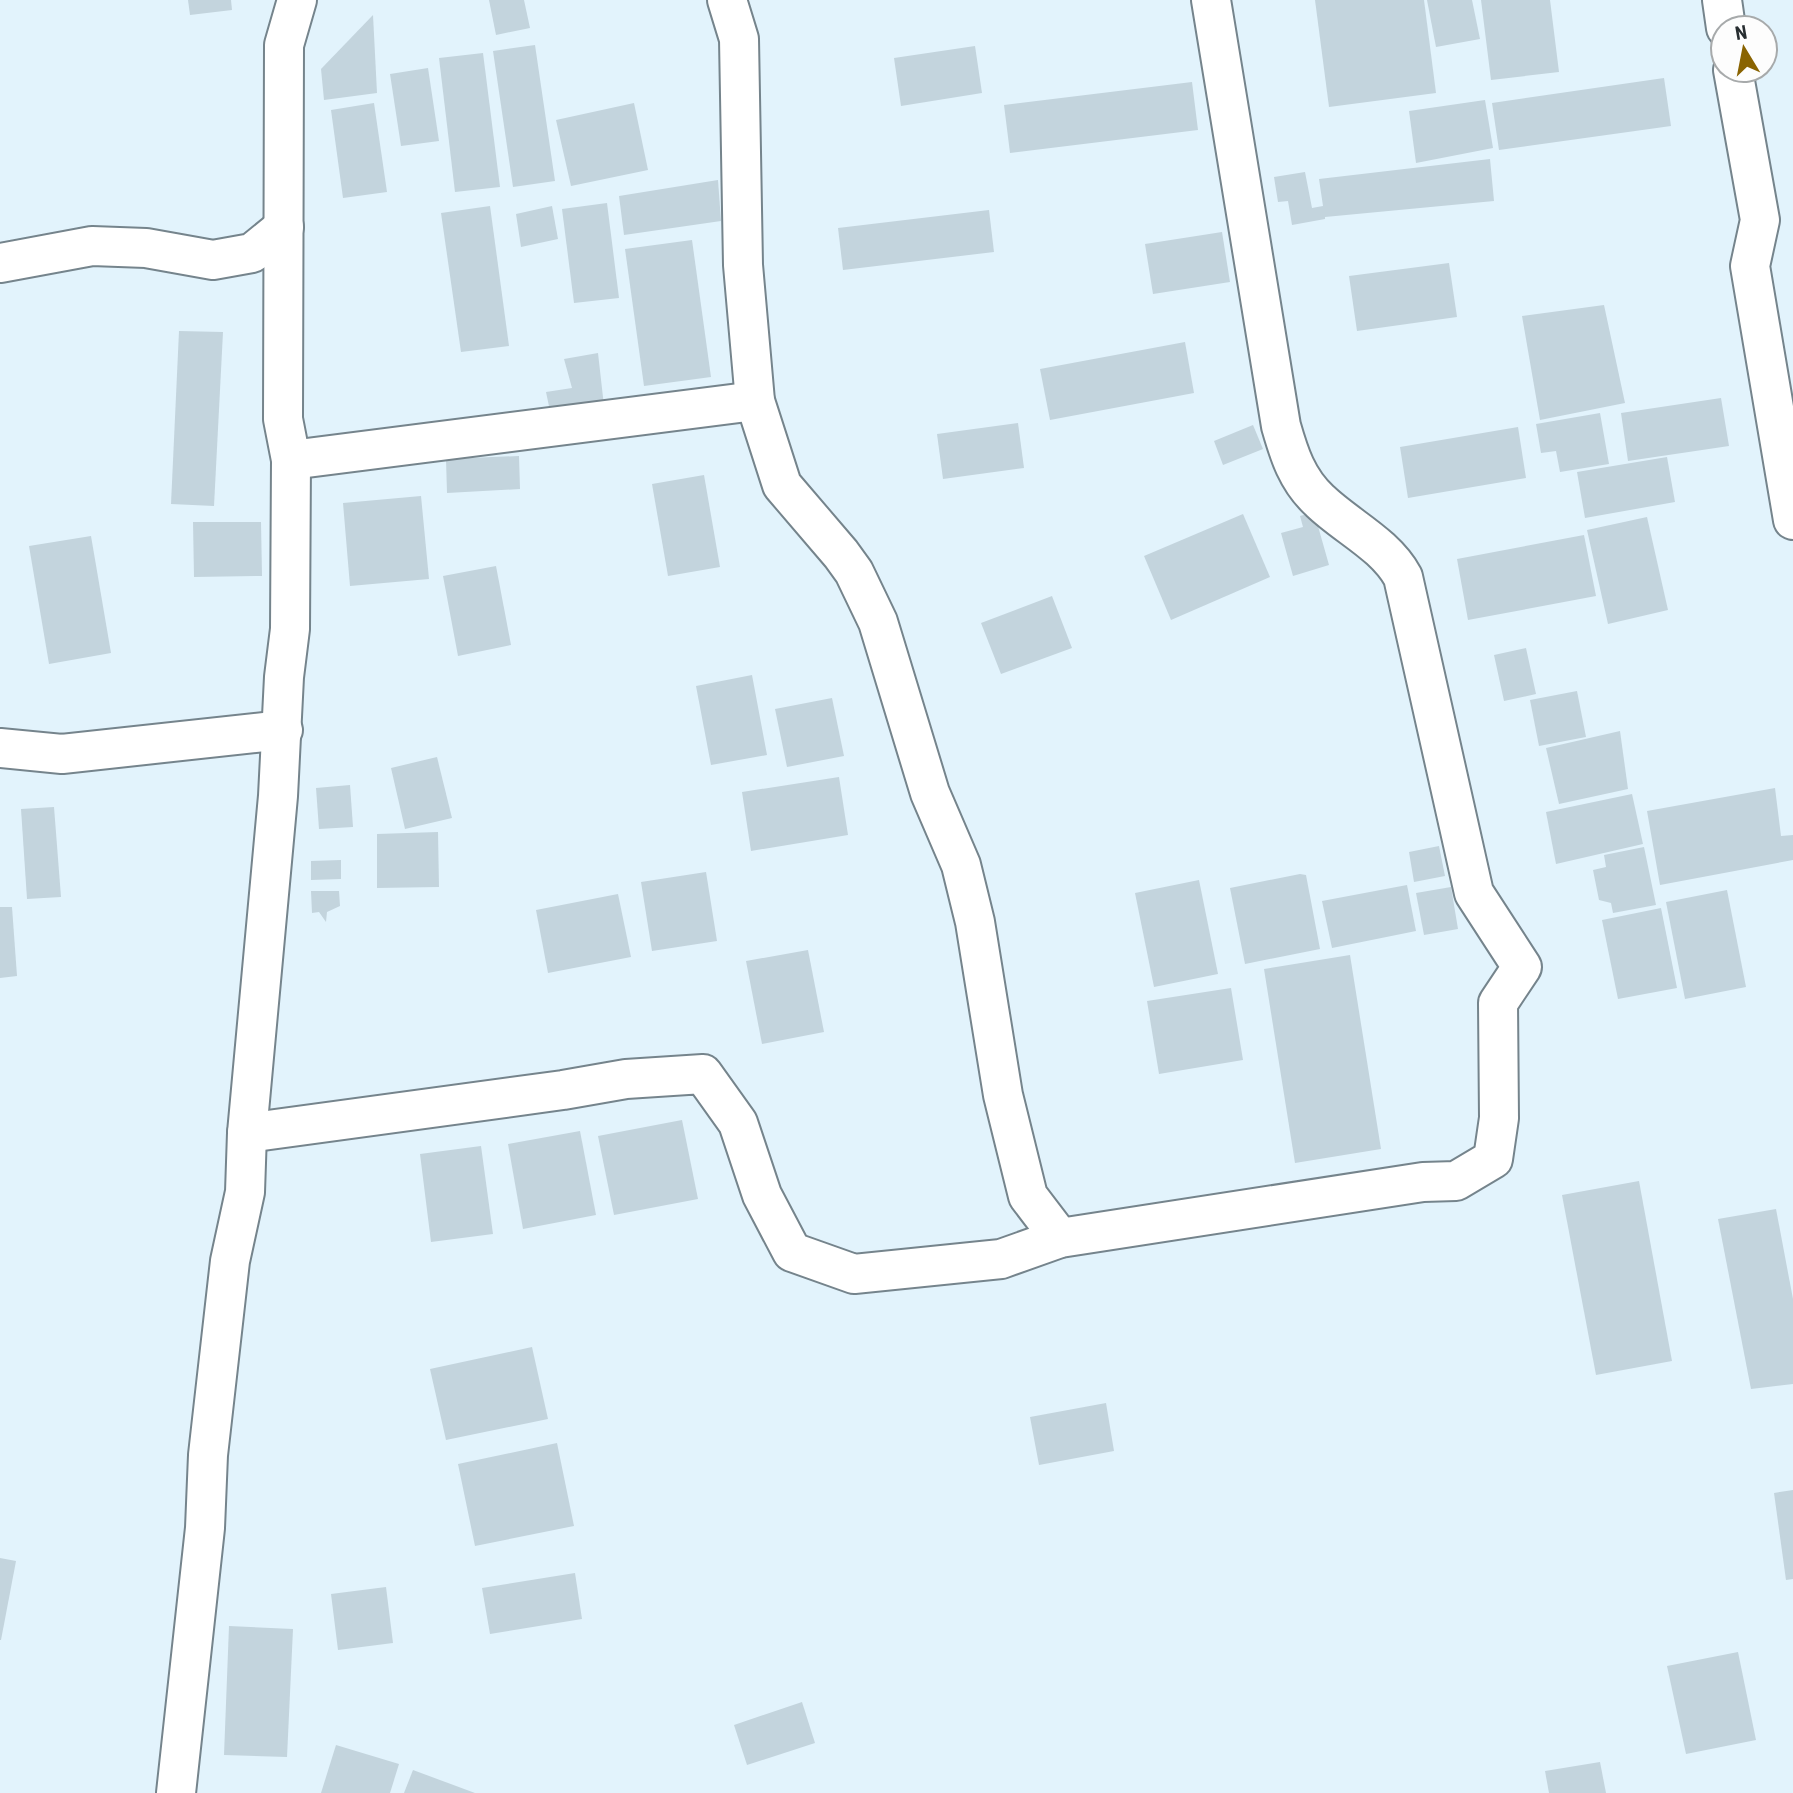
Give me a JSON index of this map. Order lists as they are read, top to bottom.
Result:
{
  "north": "top"
}
